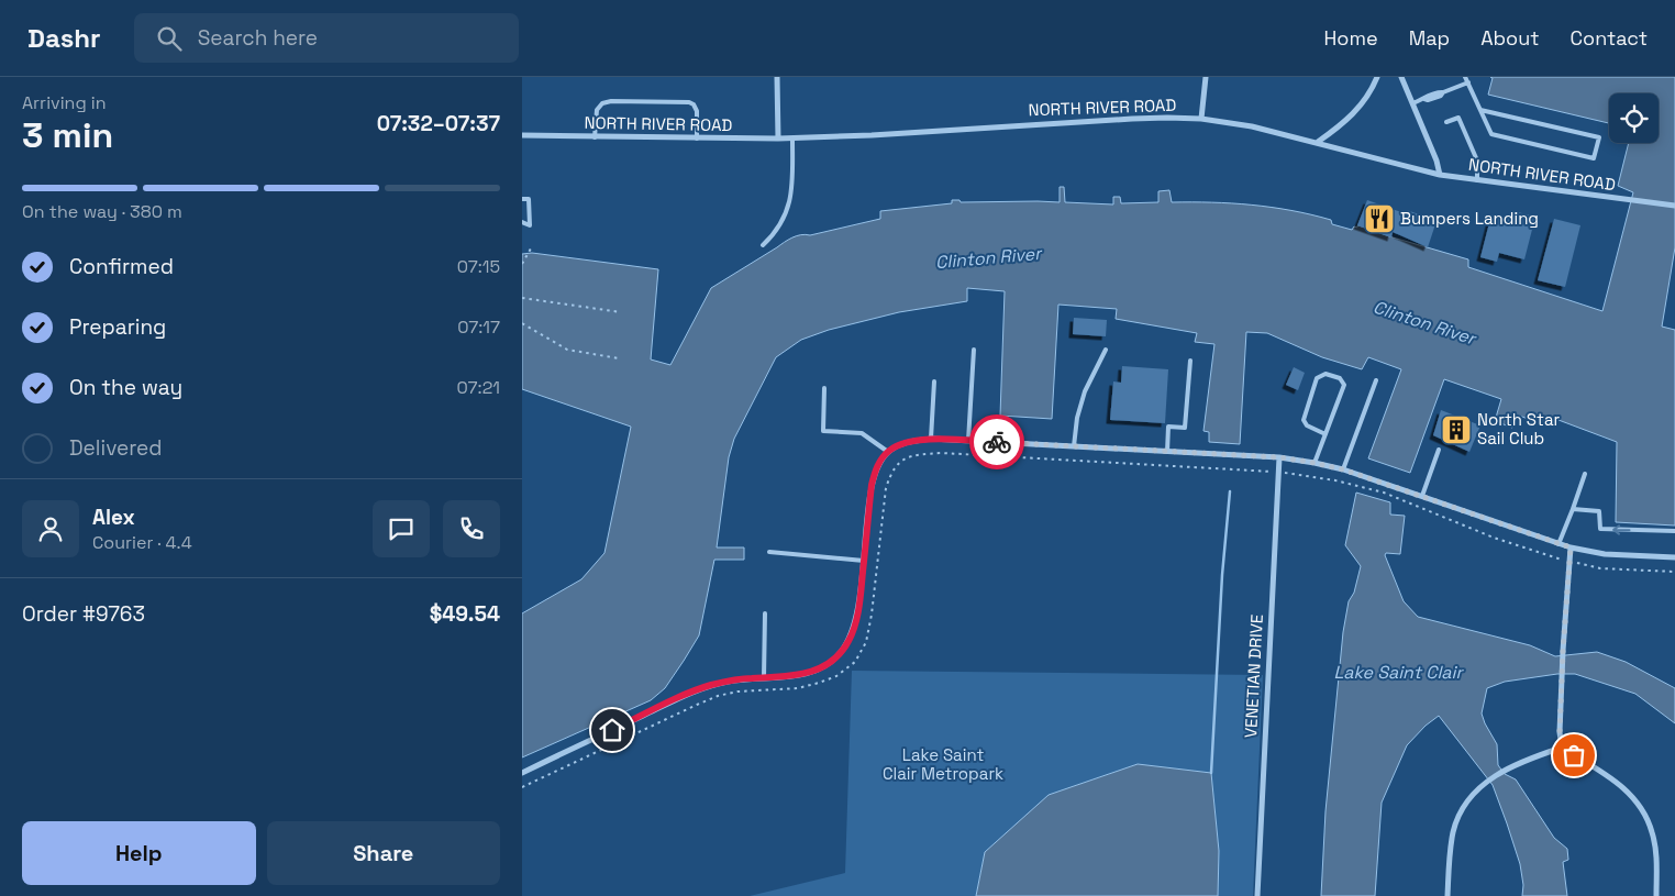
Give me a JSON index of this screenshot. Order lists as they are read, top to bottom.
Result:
{
  "streets": {
    "street": ["NORTH RIVER ROAD", "VENETIAN DRIVE"]
  },
  "water": ["Clinton River", "Lake Saint Clair"],
  "parks": ["Lake Saint Clair Metropark"],
  "places": {
    "restaurant": ["Bumpers Landing"],
    "building": ["North Star Sail Club"]
  },
  "page": {
    "header": "Dashr",
    "search": "Search here",
    "nav": [
      "Home",
      "Map",
      "About",
      "Contact"
    ],
    "heading": ["3 min", "Arriving in", "07:32–07:37"],
    "panel": [
      "Alex",
      "Courier · 4.4",
      "Order #9763",
      "$49.54"
    ],
    "bar": "On the way · 380 m",
    "list": [
      ["Confirmed", "07:15"],
      ["Preparing", "07:17"],
      ["On the way", "07:21"],
      "Delivered"
    ],
    "buttons": ["Help", "Share"]
  }
}
